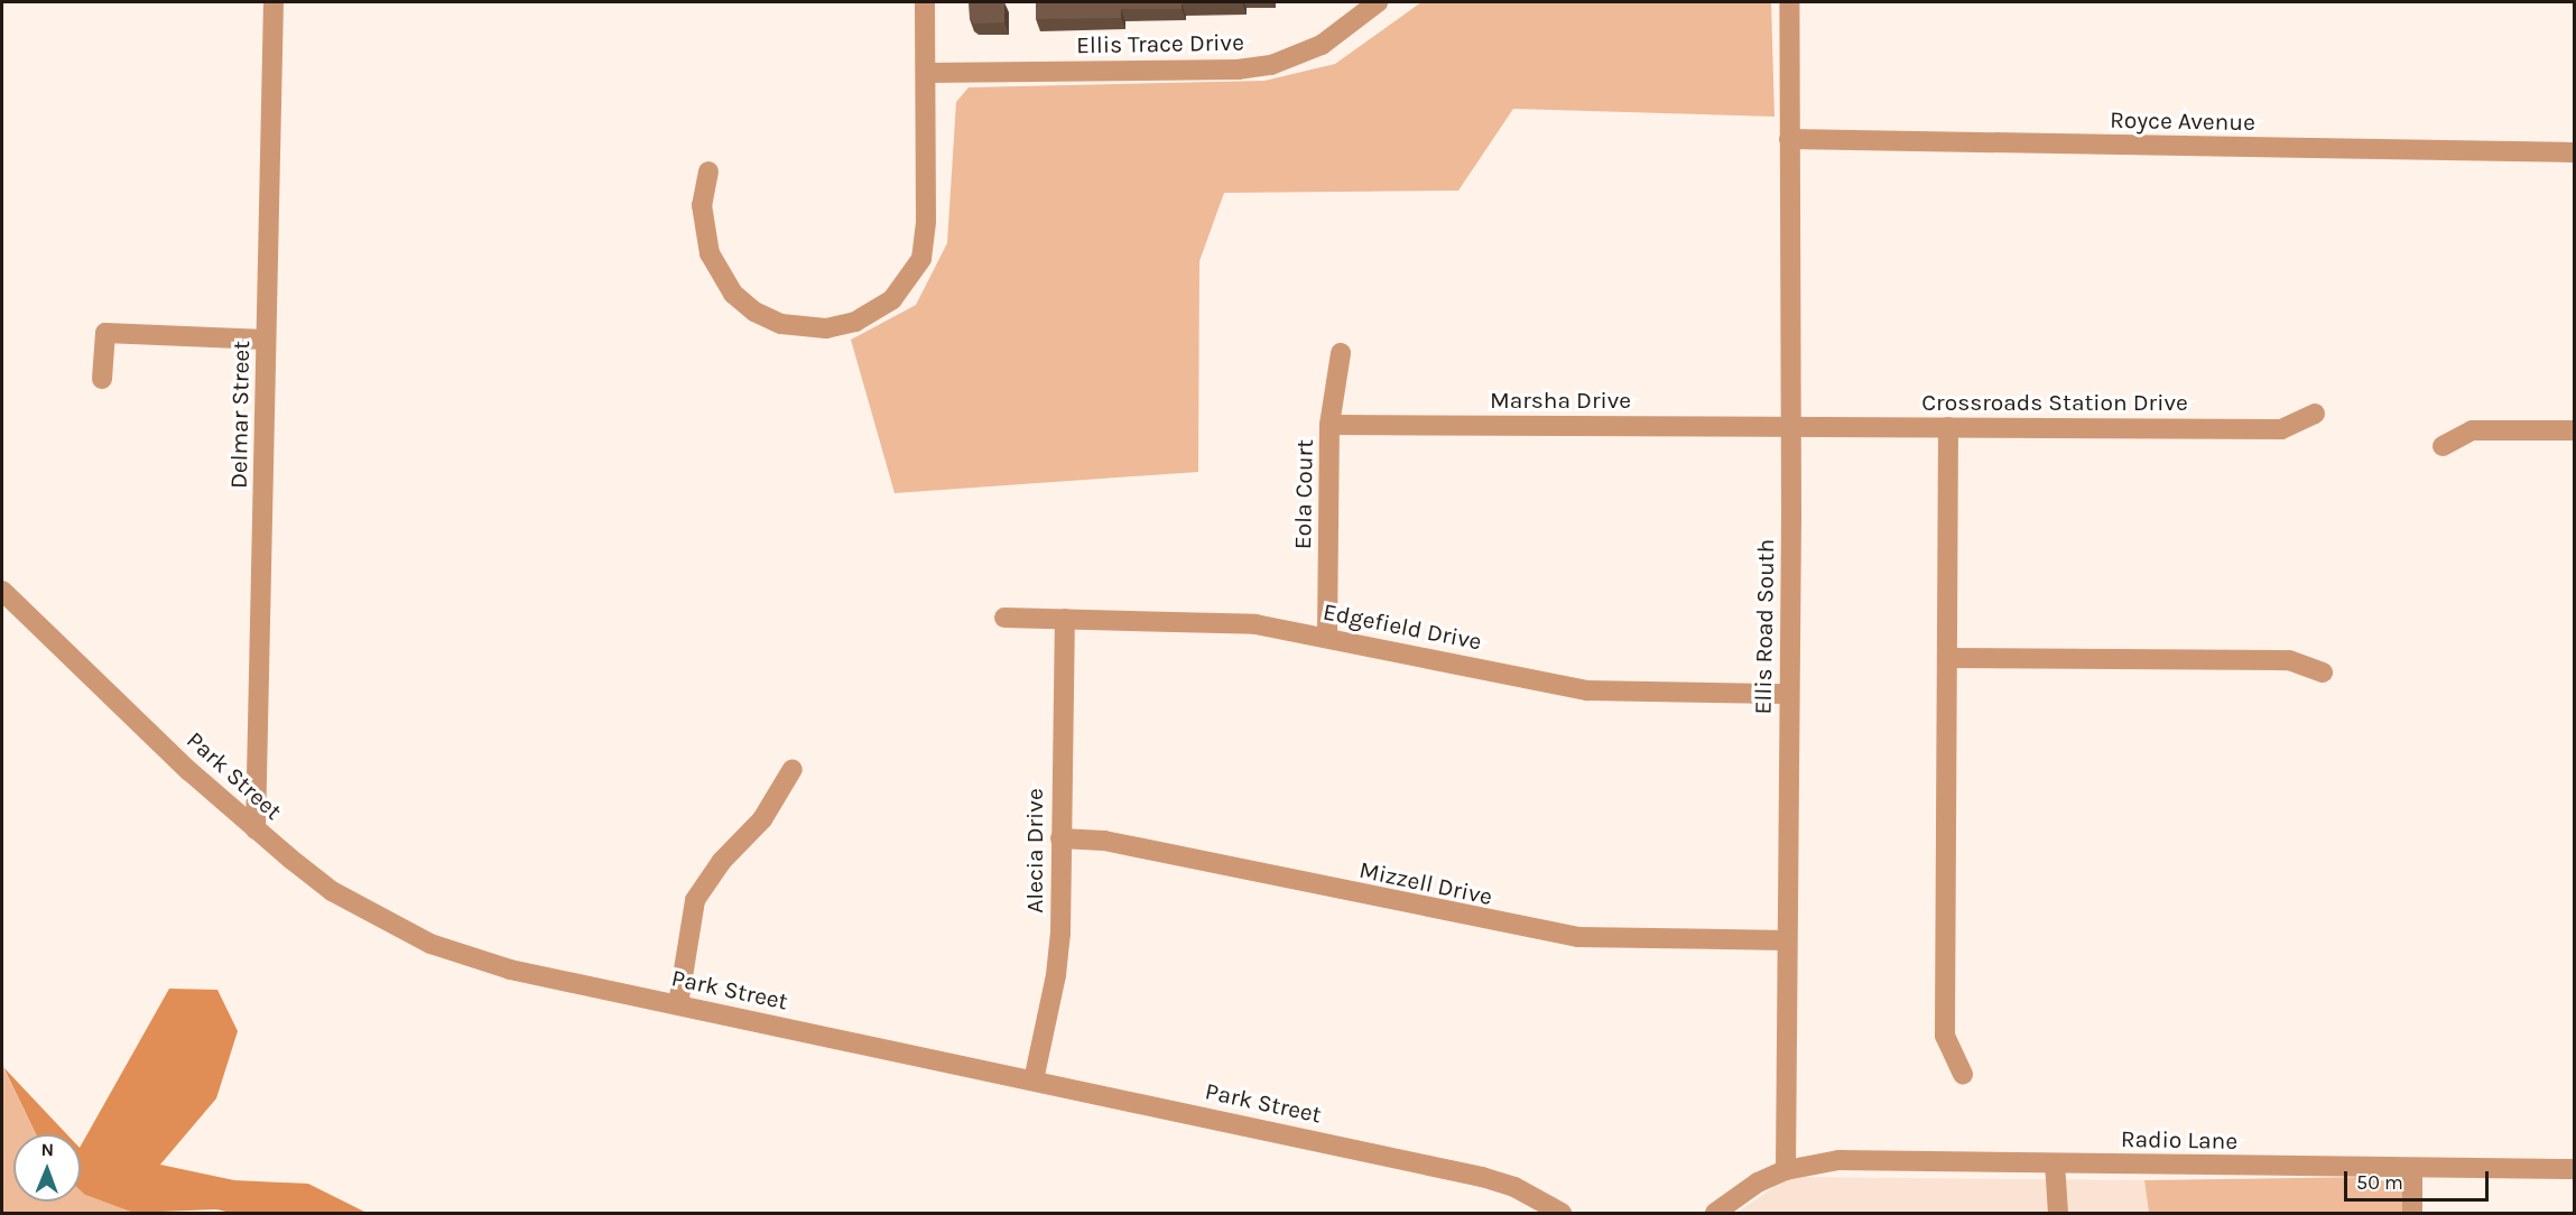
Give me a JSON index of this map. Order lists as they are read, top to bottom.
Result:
{
  "streets": {
    "street": [
      "Ellis Trace Drive",
      "Royce Avenue",
      "Marsha Drive",
      "Crossroads Station Drive",
      "Delmar Street",
      "Eola Court",
      "Edgefield Drive",
      "Ellis Road South",
      "Park Street",
      "Alecia Drive",
      "Mizzell Drive",
      "Radio Lane"
    ]
  },
  "crossings": [
    ["Royce Avenue", "Ellis Road South"],
    ["Marsha Drive", "Crossroads Station Drive"],
    ["Marsha Drive", "Eola Court"],
    ["Marsha Drive", "Ellis Road South"],
    ["Crossroads Station Drive", "Ellis Road South"],
    ["Delmar Street", "Park Street"],
    ["Eola Court", "Edgefield Drive"],
    ["Edgefield Drive", "Ellis Road South"],
    ["Edgefield Drive", "Alecia Drive"],
    ["Ellis Road South", "Mizzell Drive"],
    ["Ellis Road South", "Radio Lane"],
    ["Park Street", "Alecia Drive"],
    ["Alecia Drive", "Mizzell Drive"]
  ],
  "scale_bar": "50 m",
  "north": "top"
}
